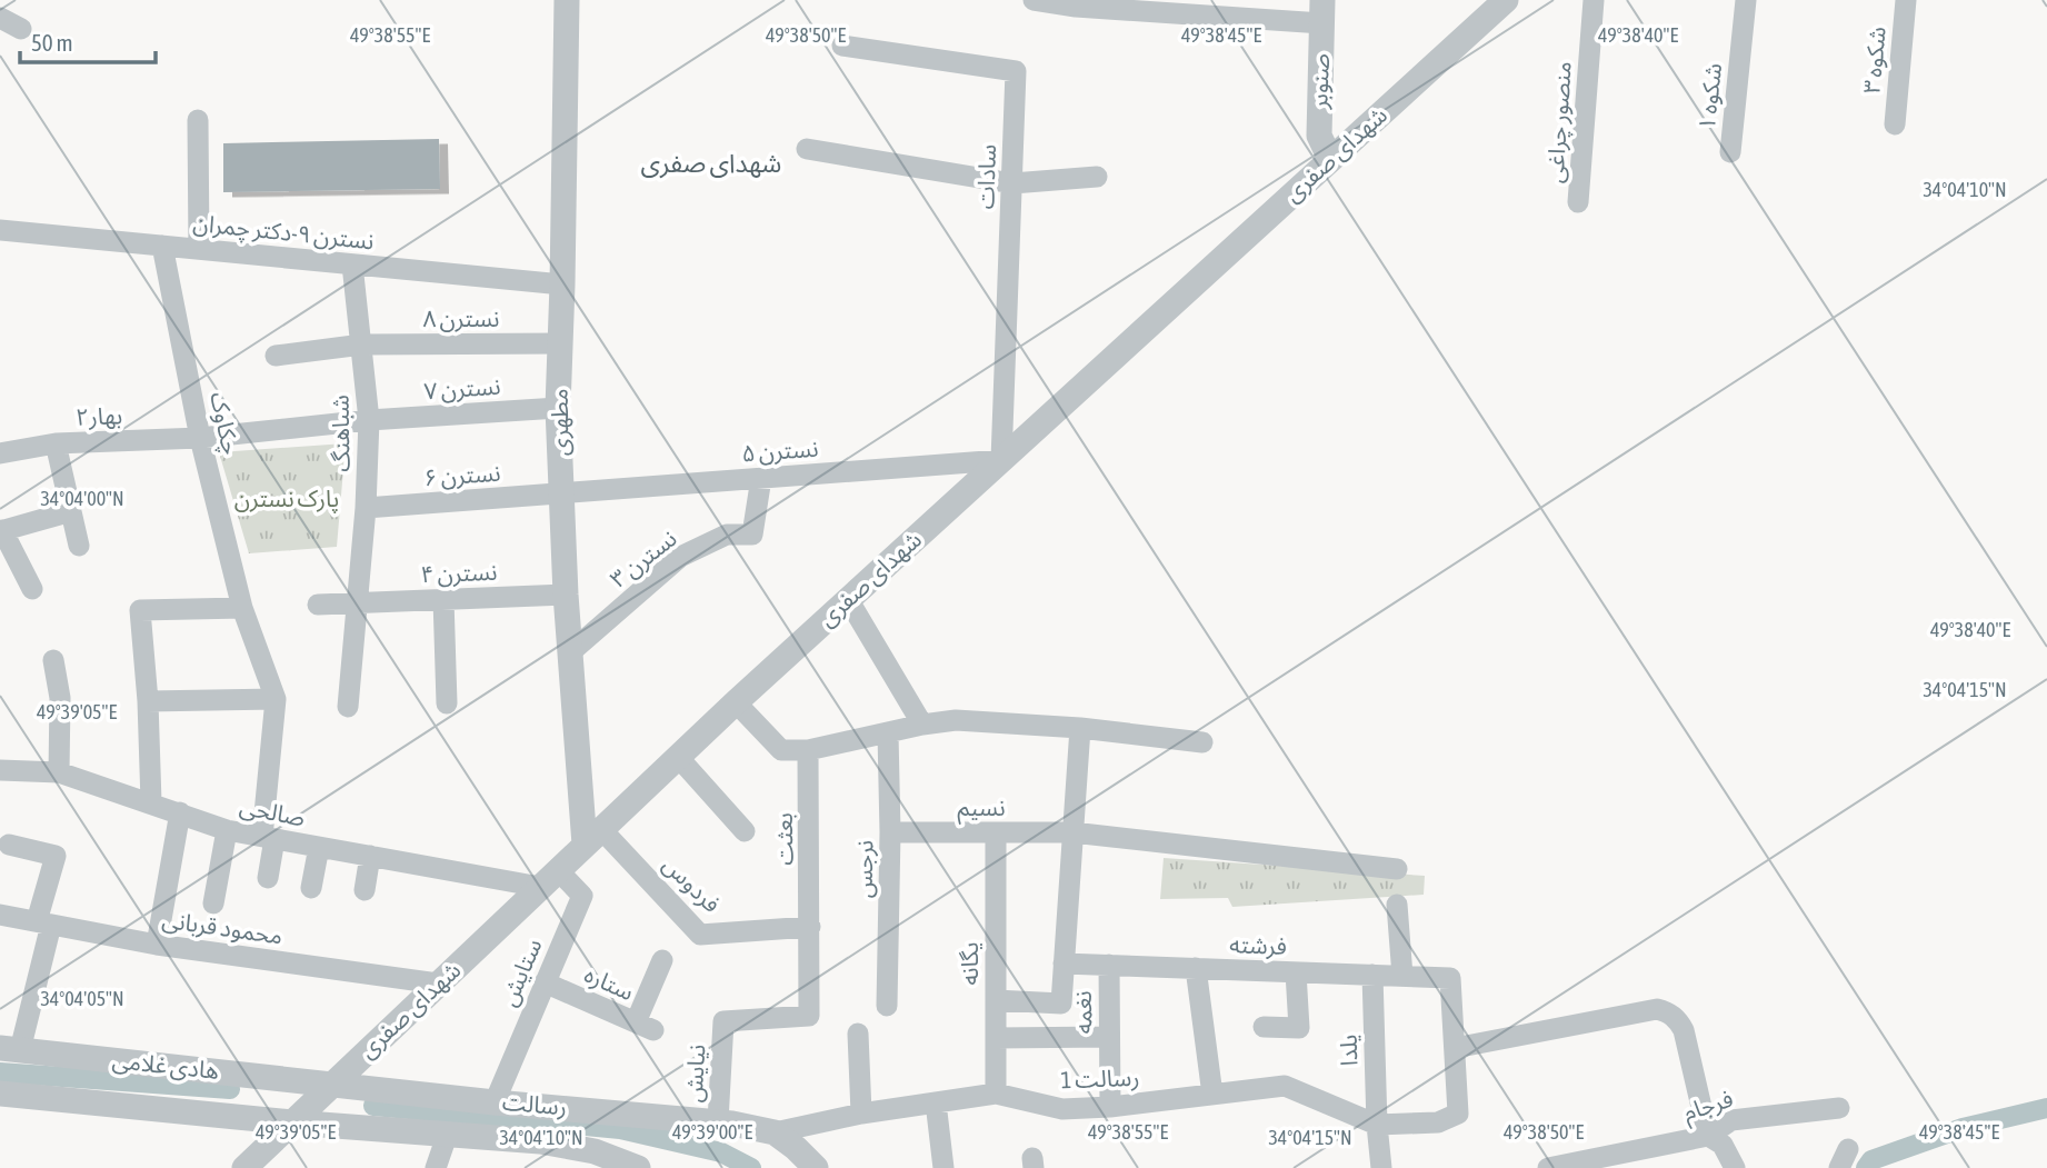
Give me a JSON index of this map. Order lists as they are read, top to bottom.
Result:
{
  "streets": {
    "street": [
      "شکوه ۳",
      "صنوبر",
      "شکوه ۱",
      "منصور چراغی",
      "شهدای صفری",
      "سادات",
      "نسترن ۹-دکتر چمران",
      "نسترن ۸",
      "نسترن ۷",
      "بهار۲",
      "مطهری",
      "چکاوک",
      "شباهنگ",
      "نسترن ۵",
      "نسترن ۶",
      "نسترن ۳",
      "نسترن ۴",
      "نسیم",
      "صالحی",
      "بعثت",
      "نرجس",
      "فردوس",
      "محمود قربانی",
      "فرشته",
      "یگانه",
      "ستایش",
      "ستاره",
      "نغمه",
      "یلدا",
      "هادی غلامی",
      "نیایش",
      "رسالت 1",
      "رسالت",
      "فرجام"
    ]
  },
  "crossings": [
    ["صنوبر", "شهدای صفری"],
    ["شهدای صفری", "سادات"],
    ["شهدای صفری", "مطهری"],
    ["شهدای صفری", "نسترن ۵"],
    ["شهدای صفری", "صالحی"],
    ["شهدای صفری", "فردوس"],
    ["شهدای صفری", "محمود قربانی"],
    ["شهدای صفری", "ستایش"],
    ["شهدای صفری", "هادی غلامی"],
    ["شهدای صفری", "رسالت"],
    ["سادات", "نسترن ۵"],
    ["نسترن ۹-دکتر چمران", "مطهری"],
    ["نسترن ۹-دکتر چمران", "چکاوک"],
    ["نسترن ۹-دکتر چمران", "شباهنگ"],
    ["نسترن ۸", "مطهری"],
    ["نسترن ۸", "شباهنگ"],
    ["نسترن ۷", "بهار۲"],
    ["نسترن ۷", "مطهری"],
    ["نسترن ۷", "چکاوک"],
    ["نسترن ۷", "شباهنگ"],
    ["بهار۲", "چکاوک"],
    ["مطهری", "نسترن ۵"],
    ["مطهری", "نسترن ۶"],
    ["مطهری", "نسترن ۳"],
    ["مطهری", "نسترن ۴"],
    ["مطهری", "فردوس"],
    ["شباهنگ", "نسترن ۶"],
    ["شباهنگ", "نسترن ۴"],
    ["نسترن ۵", "نسترن ۶"],
    ["نسترن ۵", "نسترن ۳"],
    ["نسیم", "نرجس"],
    ["نسیم", "یگانه"],
    ["صالحی", "ستایش"],
    ["بعثت", "فردوس"],
    ["بعثت", "نیایش"],
    ["فرشته", "نغمه"],
    ["فرشته", "یلدا"],
    ["یگانه", "رسالت 1"],
    ["ستایش", "ستاره"],
    ["ستایش", "رسالت"],
    ["نغمه", "رسالت 1"],
    ["یلدا", "رسالت 1"],
    ["هادی غلامی", "رسالت"],
    ["نیایش", "رسالت"],
    ["رسالت 1", "رسالت"]
  ],
  "districts": ["شهدای صفری"],
  "parks": ["پارک نسترن"],
  "scale_bar": "50 m",
  "coordinates": [
    "49°38'55\"E",
    "49°38'50\"E",
    "49°38'45\"E",
    "49°38'40\"E",
    "34°04'10\"N",
    "34°04'00\"N",
    "34°04'15\"N",
    "49°39'05\"E",
    "34°04'05\"N",
    "49°39'00\"E"
  ]
}
